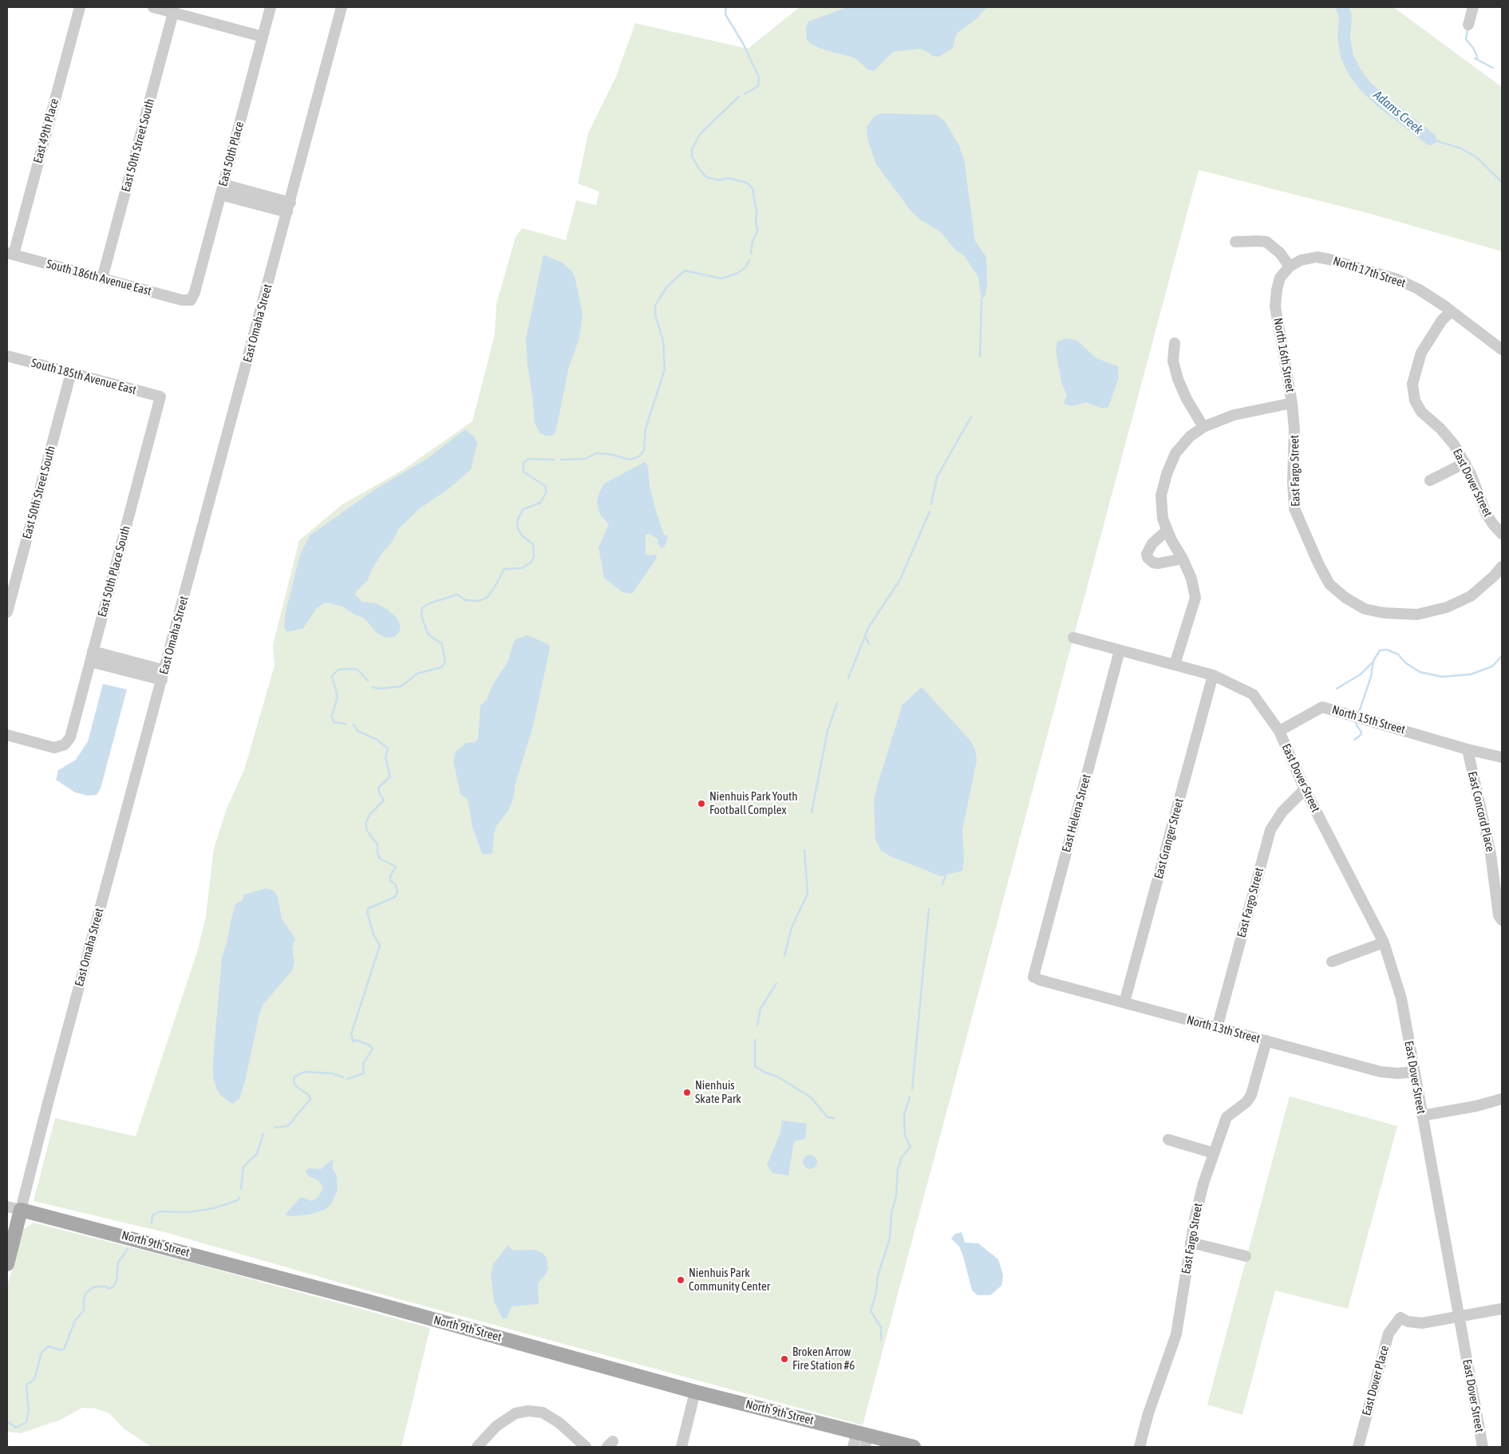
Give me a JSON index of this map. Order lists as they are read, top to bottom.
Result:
{
  "streets": {
    "main road": ["East Omaha Street", "North 9th Street"],
    "street": [
      "East 49th Place",
      "East 50th Street South",
      "East 50th Place",
      "North 17th Street",
      "South 186th Avenue East",
      "North 16th Street",
      "South 185th Avenue East",
      "East Fargo Street",
      "East Dover Street",
      "East 50th Place South",
      "North 15th Street",
      "East Concord Place",
      "East Helena Street",
      "East Granger Street",
      "North 13th Street",
      "East Dover Place"
    ]
  },
  "crossings": [
    ["East 49th Place", "South 186th Avenue East"],
    ["East 50th Street South", "South 186th Avenue East"],
    ["East 50th Street South", "South 185th Avenue East"],
    ["East 50th Place", "South 186th Avenue East"],
    ["North 17th Street", "North 16th Street"],
    ["North 17th Street", "East Dover Street"],
    ["East Omaha Street", "North 9th Street"],
    ["North 16th Street", "East Fargo Street"],
    ["South 185th Avenue East", "East 50th Place South"],
    ["East Fargo Street", "East Dover Street"],
    ["East Fargo Street", "North 13th Street"],
    ["East Dover Street", "North 15th Street"],
    ["East Dover Street", "North 13th Street"],
    ["East Dover Street", "East Dover Place"],
    ["North 15th Street", "East Concord Place"],
    ["East Helena Street", "North 13th Street"],
    ["East Granger Street", "North 13th Street"]
  ],
  "water": ["Adams Creek"],
  "places": [
    "Nienhuis Park Youth Football Complex",
    "Nienhuis Skate Park",
    "Nienhuis Park Community Center",
    "Broken Arrow Fire Station #6"
  ]
}
